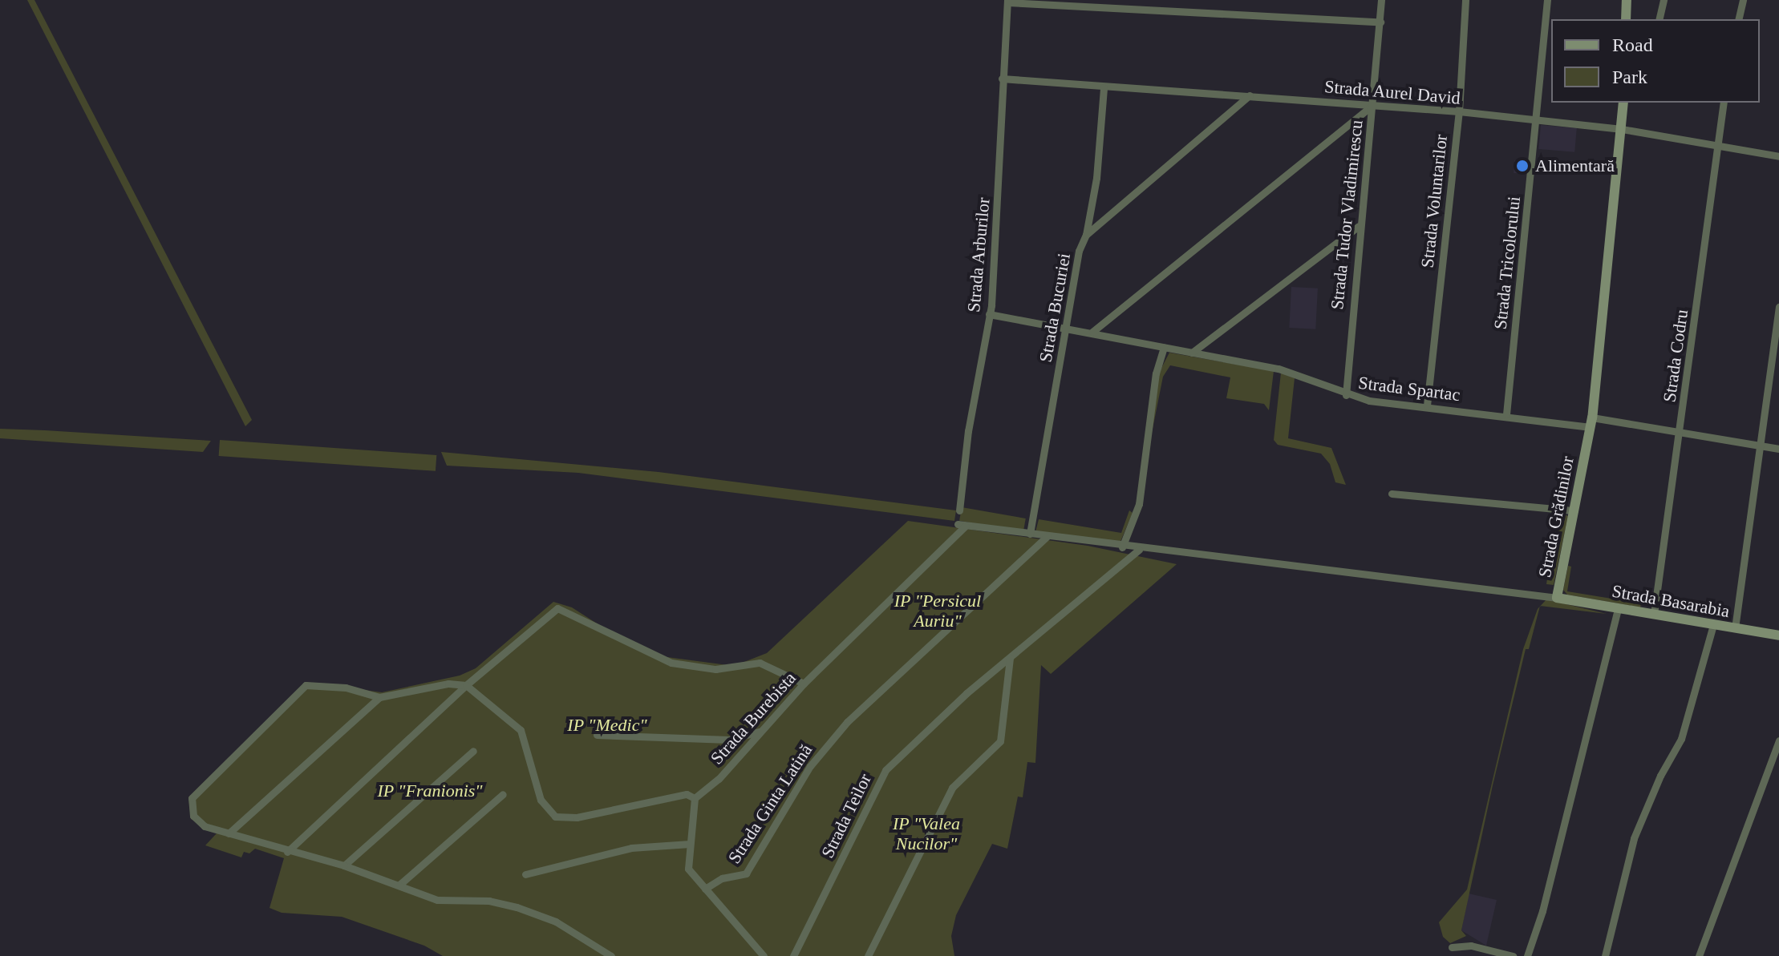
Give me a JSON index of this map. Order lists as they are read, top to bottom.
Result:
{
  "streets": {
    "street": [
      "Strada Aurel David",
      "Strada Voluntarilor",
      "Strada Tudor Vladimirescu",
      "Strada Arburilor",
      "Strada Tricolorului",
      "Strada Bucuriei",
      "Strada Codru",
      "Strada Spartac",
      "Strada Grădinilor",
      "Strada Basarabia",
      "Strada Burebista",
      "Strada Ginta Latină",
      "Strada Teilor"
    ]
  },
  "crossings": [
    ["Strada Aurel David", "Strada Voluntarilor"],
    ["Strada Aurel David", "Strada Tudor Vladimirescu"],
    ["Strada Aurel David", "Strada Arburilor"],
    ["Strada Aurel David", "Strada Tricolorului"],
    ["Strada Aurel David", "Strada Bucuriei"],
    ["Strada Aurel David", "Strada Codru"],
    ["Strada Aurel David", "Strada Grădinilor"],
    ["Strada Voluntarilor", "Strada Spartac"],
    ["Strada Tudor Vladimirescu", "Strada Spartac"],
    ["Strada Arburilor", "Strada Spartac"],
    ["Strada Tricolorului", "Strada Spartac"],
    ["Strada Bucuriei", "Strada Spartac"],
    ["Strada Bucuriei", "Strada Grădinilor"],
    ["Strada Codru", "Strada Spartac"],
    ["Strada Codru", "Strada Basarabia"],
    ["Strada Spartac", "Strada Grădinilor"],
    ["Strada Grădinilor", "Strada Basarabia"],
    ["Strada Grădinilor", "Strada Burebista"],
    ["Strada Grădinilor", "Strada Ginta Latină"],
    ["Strada Grădinilor", "Strada Teilor"]
  ],
  "parks": [
    "IP \"Persicul Auriu\"",
    "IP \"Medic\"",
    "IP \"Franionis\"",
    "IP \"Valea Nucilor\""
  ],
  "places": ["Alimentară"],
  "legend": ["Road", "Park"]
}
